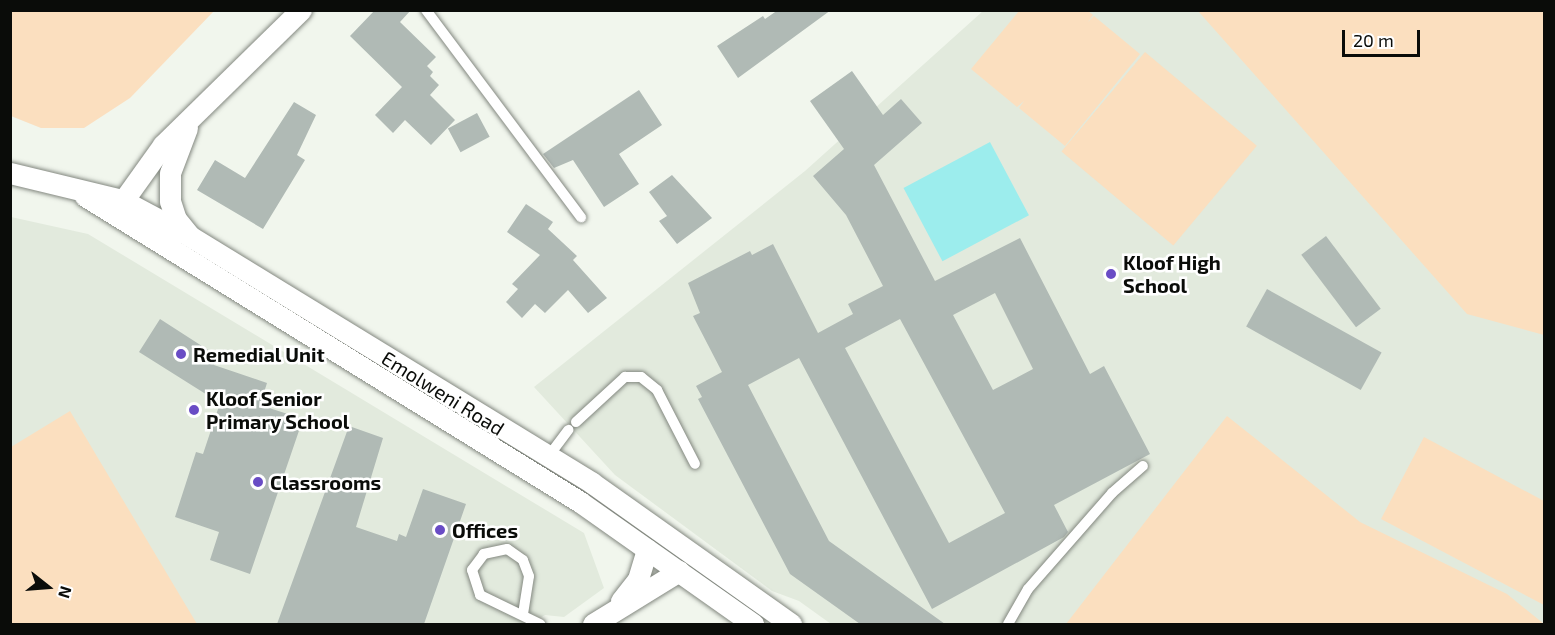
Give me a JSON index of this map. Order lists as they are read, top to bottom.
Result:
{
  "streets": {
    "street": ["Emolweni Road"]
  },
  "places": [
    "Kloof High School",
    "Remedial Unit",
    "Kloof Senior Primary School",
    "Classrooms",
    "Offices"
  ],
  "scale_bar": "20 m",
  "north": "right"
}
